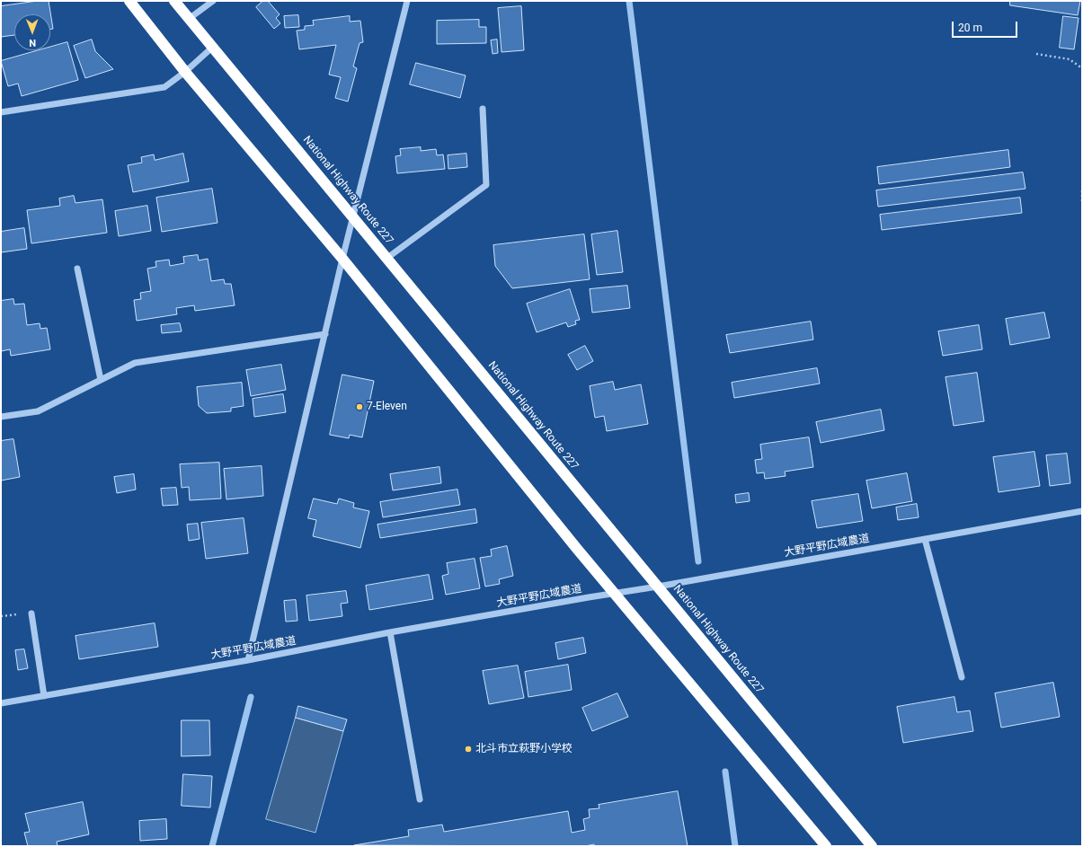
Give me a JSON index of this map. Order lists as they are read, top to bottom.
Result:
{
  "streets": {
    "highway": ["National Highway Route 227"],
    "street": ["大野平野広域農道"]
  },
  "crossings": [
    ["National Highway Route 227", "大野平野広域農道"]
  ],
  "places": ["7-Eleven", "北斗市立萩野小学校"],
  "scale_bar": "20 m",
  "north": "bottom"
}
